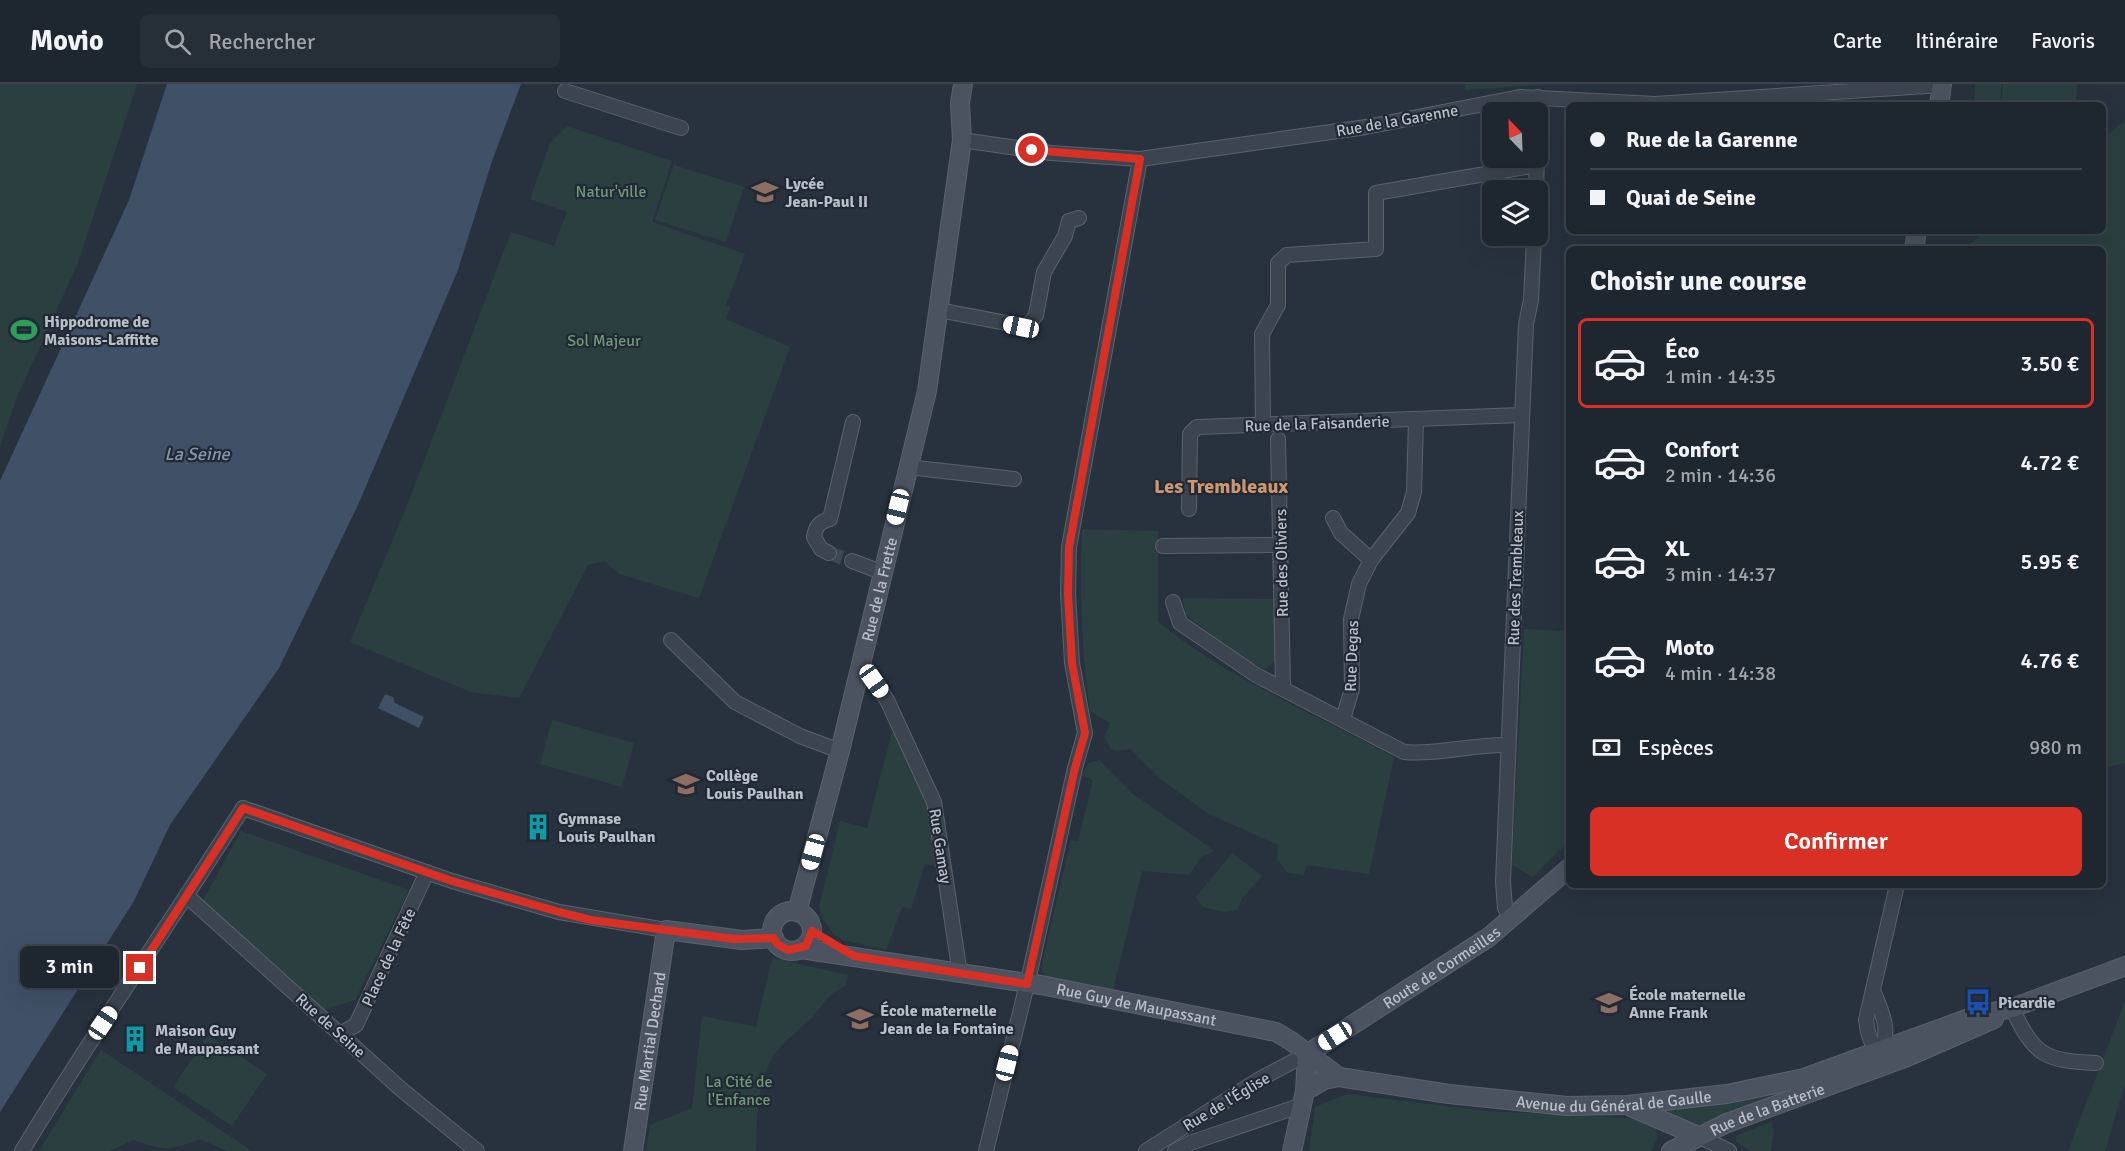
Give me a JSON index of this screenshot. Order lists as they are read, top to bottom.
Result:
{
  "streets": {
    "main road": [
      "Rue de la Frette",
      "Route de Cormeilles",
      "Rue Guy de Maupassant",
      "Rue Martial Dechard",
      "Avenue du Général de Gaulle",
      "Rue de la Batterie"
    ],
    "street": [
      "Rue de la Garenne",
      "Rue de la Faisanderie",
      "Rue des Oliviers",
      "Rue des Trembleaux",
      "Rue Degas",
      "Rue Gamay",
      "Place de la Fête",
      "Rue de Seine",
      "Rue de l'Église"
    ]
  },
  "crossings": [
    ["Rue de la Garenne", "Rue de la Frette"],
    ["Rue de la Faisanderie", "Rue des Trembleaux"],
    ["Rue de la Faisanderie", "Rue Degas"],
    ["Rue des Trembleaux", "Route de Cormeilles"],
    ["Rue de la Frette", "Rue Gamay"],
    ["Rue de la Frette", "Rue Guy de Maupassant"],
    ["Rue Gamay", "Rue Guy de Maupassant"],
    ["Place de la Fête", "Rue de Seine"],
    ["Route de Cormeilles", "Rue Guy de Maupassant"],
    ["Route de Cormeilles", "Avenue du Général de Gaulle"],
    ["Route de Cormeilles", "Rue de l'Église"],
    ["Rue Guy de Maupassant", "Avenue du Général de Gaulle"],
    ["Rue Guy de Maupassant", "Rue de l'Église"],
    ["Avenue du Général de Gaulle", "Rue de l'Église"],
    ["Avenue du Général de Gaulle", "Rue de la Batterie"]
  ],
  "districts": ["Les Trembleaux"],
  "water": ["La Seine"],
  "parks": ["Natur'ville", "Sol Majeur", "La Cité de l'Enfance"],
  "places": {
    "school or university": [
      "Lycée Jean-Paul II",
      "Collège Louis Paulhan",
      "École maternelle Anne Frank",
      "École maternelle Jean de la Fontaine"
    ],
    "sports": ["Hippodrome de Maisons-Laffitte"],
    "building": ["Gymnase Louis Paulhan", "Maison Guy de Maupassant"],
    "bus stop": ["Picardie"]
  },
  "north": "top left",
  "page": {
    "header": "Movio",
    "search": "Rechercher",
    "nav": ["Carte", "Itinéraire", "Favoris"],
    "banner": ["Rue de la Garenne", "Quai de Seine"],
    "heading": "Choisir une course",
    "list": [
      {
        "name": "Éco",
        "note": "1 min · 14:35",
        "value": "3.50 €"
      },
      {
        "name": "Confort",
        "note": "2 min · 14:36",
        "value": "4.72 €"
      },
      {
        "name": "XL",
        "note": "3 min · 14:37",
        "value": "5.95 €"
      },
      {
        "name": "Moto",
        "note": "4 min · 14:38",
        "value": "4.76 €"
      }
    ],
    "pay": ["Espèces", "980 m"],
    "buttons": "Confirmer",
    "bubble": "3 min"
  }
}
